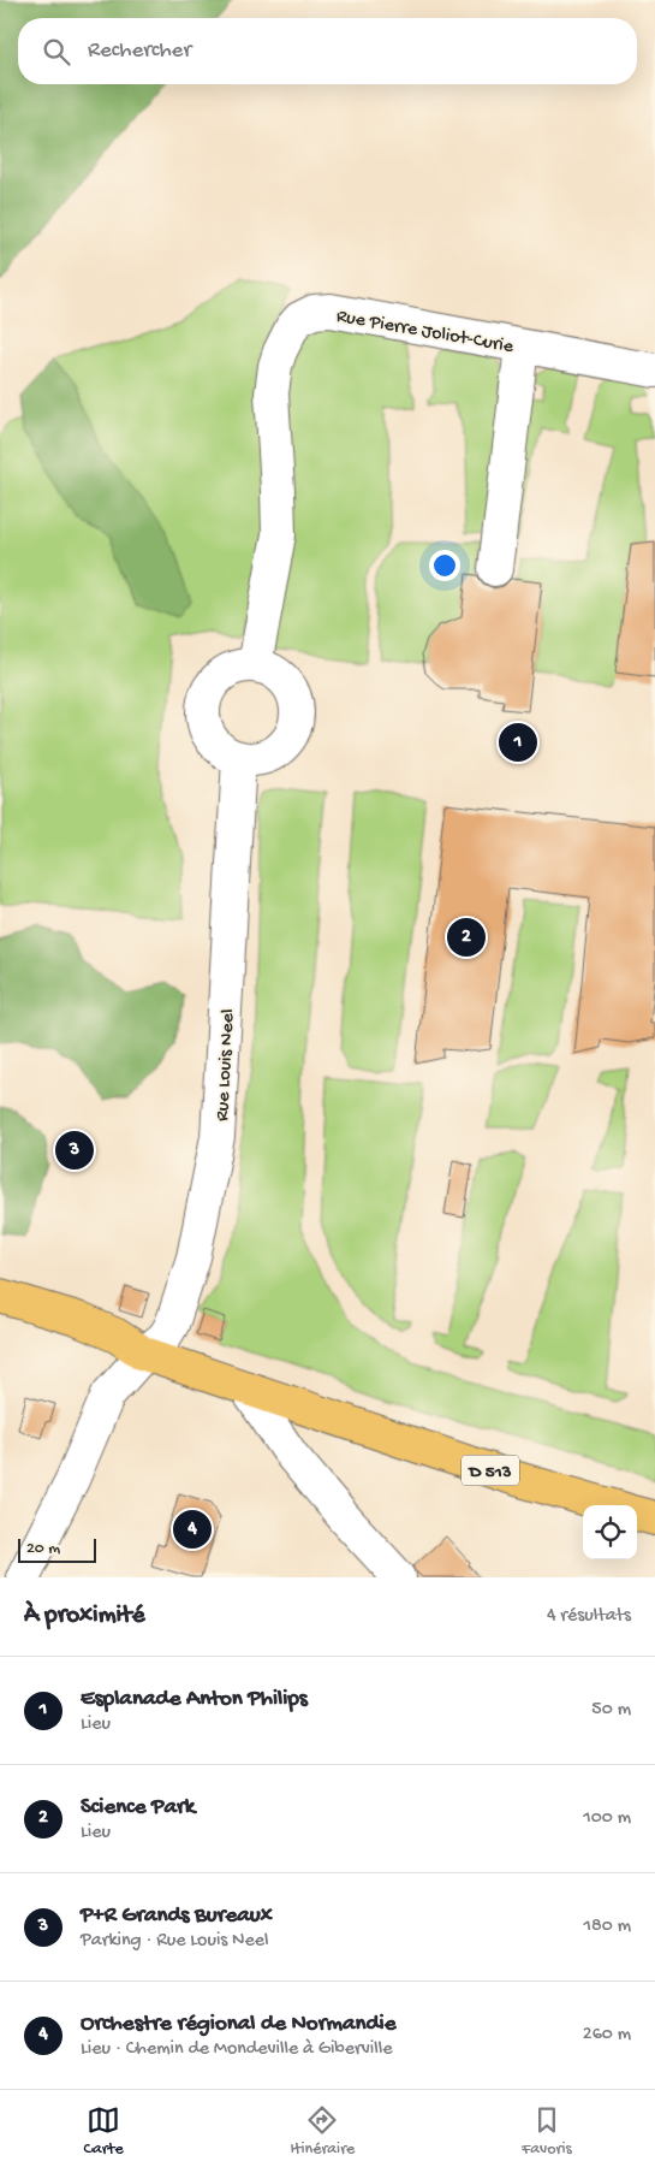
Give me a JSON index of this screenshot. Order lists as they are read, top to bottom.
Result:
{
  "streets": {
    "main road": ["D 513"],
    "street": ["Rue Pierre Joliot-Curie", "Rue Louis Neel"]
  },
  "crossings": [
    ["Rue Pierre Joliot-Curie", "Rue Louis Neel"],
    ["Rue Louis Neel", "D 513"]
  ],
  "scale_bar": "20 m",
  "page": {
    "search": "Rechercher",
    "pins": [
      "1",
      "2",
      "3",
      "4"
    ],
    "scale": "20 m",
    "heading": ["À proximité", "4 résultats"],
    "list": [
      {
        "mark": "1",
        "name": "Esplanade Anton Philips",
        "note": "Lieu",
        "value": "50 m"
      },
      {
        "mark": "2",
        "name": "Science Park",
        "note": "Lieu",
        "value": "100 m"
      },
      {
        "mark": "3",
        "name": "P+R Grands Bureaux",
        "note": "Parking · Rue Louis Neel",
        "value": "180 m"
      },
      {
        "mark": "4",
        "name": "Orchestre régional de Normandie",
        "note": "Lieu · Chemin de Mondeville à Giberville",
        "value": "260 m"
      }
    ],
    "nav": ["Carte", "Itinéraire", "Favoris"]
  }
}
